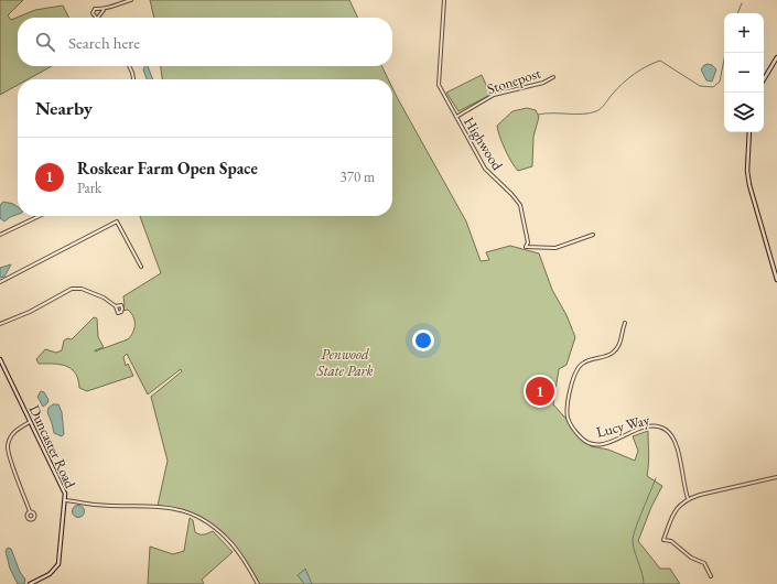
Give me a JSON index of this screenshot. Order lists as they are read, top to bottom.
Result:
{
  "streets": {
    "street": [
      "Stonepost",
      "Highwood",
      "Lucy Way",
      "Duncaster Road"
    ]
  },
  "crossings": [
    ["Stonepost", "Highwood"]
  ],
  "parks": ["Penwood State Park"],
  "page": {
    "map_buttons": ["+", "−"],
    "search": "Search here",
    "heading": "Nearby",
    "list": [
      {
        "mark": "1",
        "name": "Roskear Farm Open Space",
        "note": "Park",
        "value": "370 m"
      }
    ],
    "pins": "1"
  }
}
